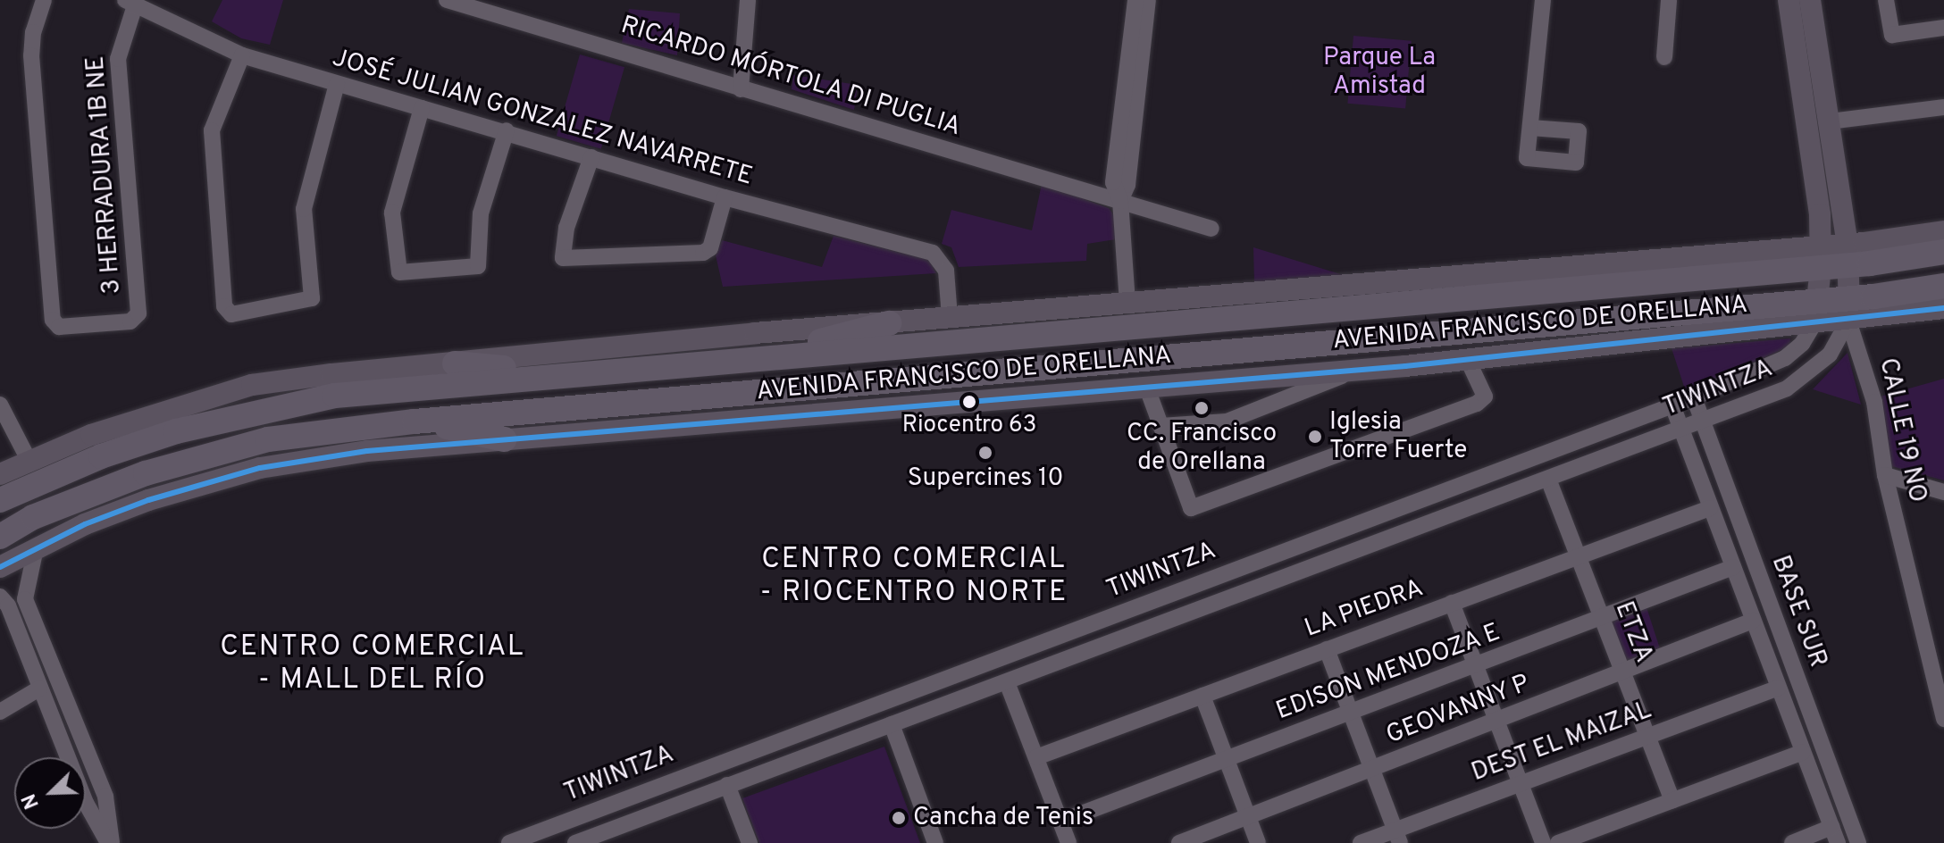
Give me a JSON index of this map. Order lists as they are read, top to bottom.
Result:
{
  "streets": {
    "highway": ["AVENIDA FRANCISCO DE ORELLANA"],
    "street": [
      "RICARDO MÓRTOLA DI PUGLIA",
      "JOSÉ JULIAN GONZALEZ NAVARRETE",
      "3 HERRADURA 1B NE",
      "TIWINTZA",
      "CALLE 19 NO",
      "LA PIEDRA",
      "BASE SUR",
      "ETZA",
      "EDISON MENDOZA E",
      "GEOVANNY P",
      "DEST EL MAIZAL"
    ]
  },
  "crossings": [
    ["JOSÉ JULIAN GONZALEZ NAVARRETE", "3 HERRADURA 1B NE"],
    ["JOSÉ JULIAN GONZALEZ NAVARRETE", "AVENIDA FRANCISCO DE ORELLANA"],
    ["AVENIDA FRANCISCO DE ORELLANA", "TIWINTZA"],
    ["AVENIDA FRANCISCO DE ORELLANA", "CALLE 19 NO"],
    ["TIWINTZA", "CALLE 19 NO"],
    ["TIWINTZA", "BASE SUR"],
    ["TIWINTZA", "ETZA"],
    ["LA PIEDRA", "BASE SUR"],
    ["LA PIEDRA", "ETZA"],
    ["BASE SUR", "EDISON MENDOZA E"],
    ["BASE SUR", "GEOVANNY P"],
    ["BASE SUR", "DEST EL MAIZAL"],
    ["ETZA", "EDISON MENDOZA E"],
    ["ETZA", "GEOVANNY P"],
    ["ETZA", "DEST EL MAIZAL"]
  ],
  "districts": ["CENTRO COMERCIAL - RIOCENTRO NORTE", "CENTRO COMERCIAL - MALL DEL RÍO"],
  "parks": ["Parque La Amistad"],
  "places": [
    "Riocentro 63",
    "CC. Francisco de Orellana",
    "Iglesia Torre Fuerte",
    "Supercines 10",
    "Cancha de Tenis"
  ],
  "north": "bottom left"
}
